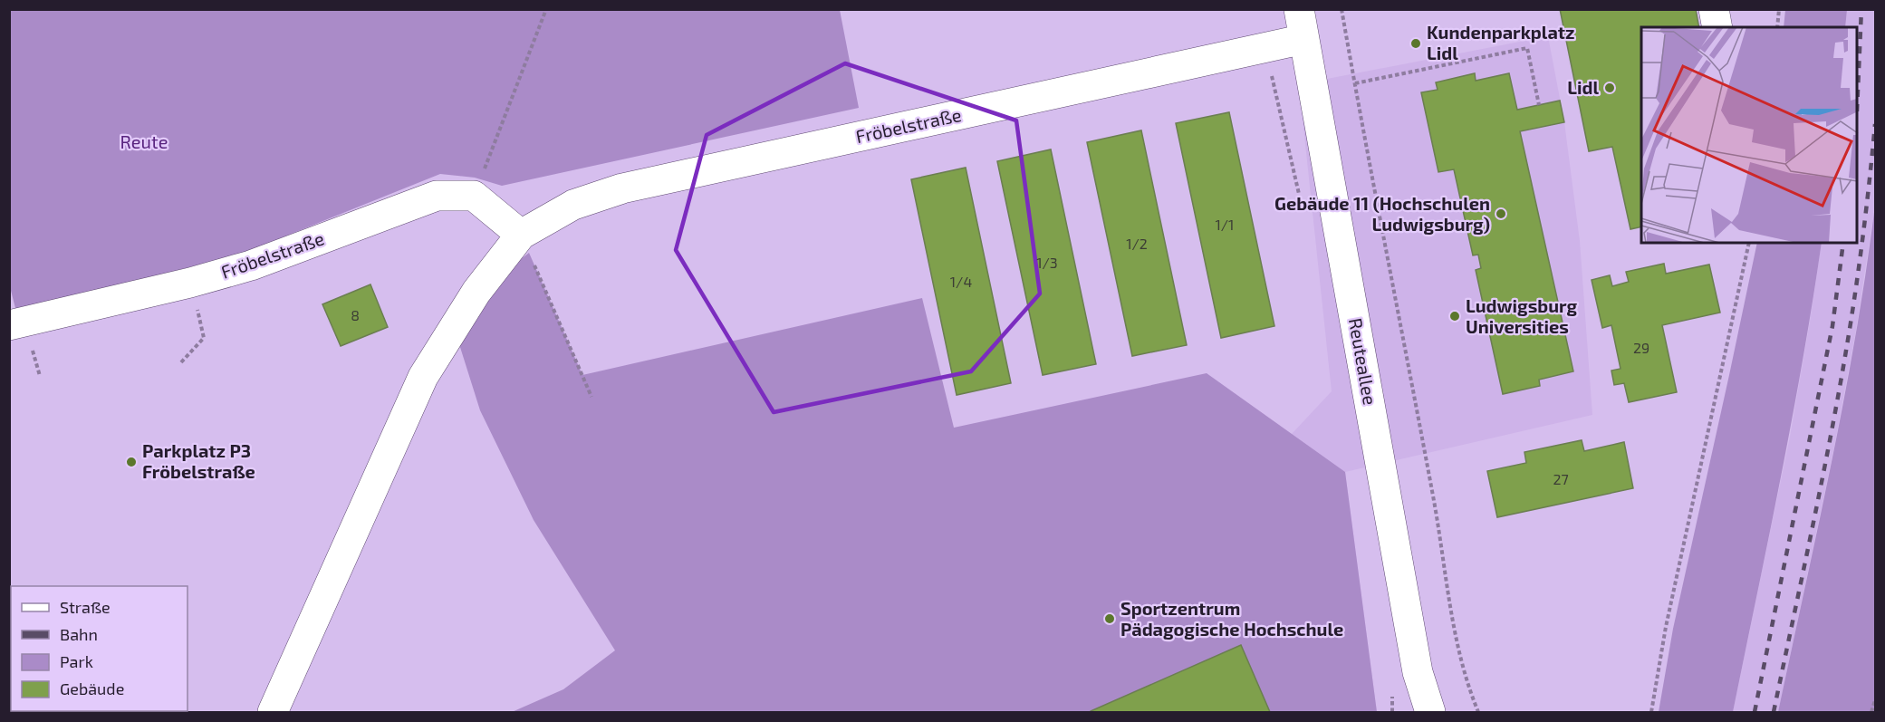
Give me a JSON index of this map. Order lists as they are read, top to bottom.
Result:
{
  "streets": {
    "street": ["Fröbelstraße", "Reuteallee"]
  },
  "crossings": [
    ["Fröbelstraße", "Reuteallee"]
  ],
  "parks": ["Reute"],
  "places": [
    "Kundenparkplatz Lidl",
    "Lidl",
    "Gebäude 11 (Hochschulen Ludwigsburg)",
    "Ludwigsburg Universities",
    "Parkplatz P3 Fröbelstraße",
    "Sportzentrum Pädagogische Hochschule"
  ],
  "house_numbers": [
    "1/1",
    "1/2",
    "1/3",
    "1/4",
    "8",
    "29",
    "27"
  ],
  "legend": [
    "Straße",
    "Bahn",
    "Park",
    "Gebäude"
  ]
}
